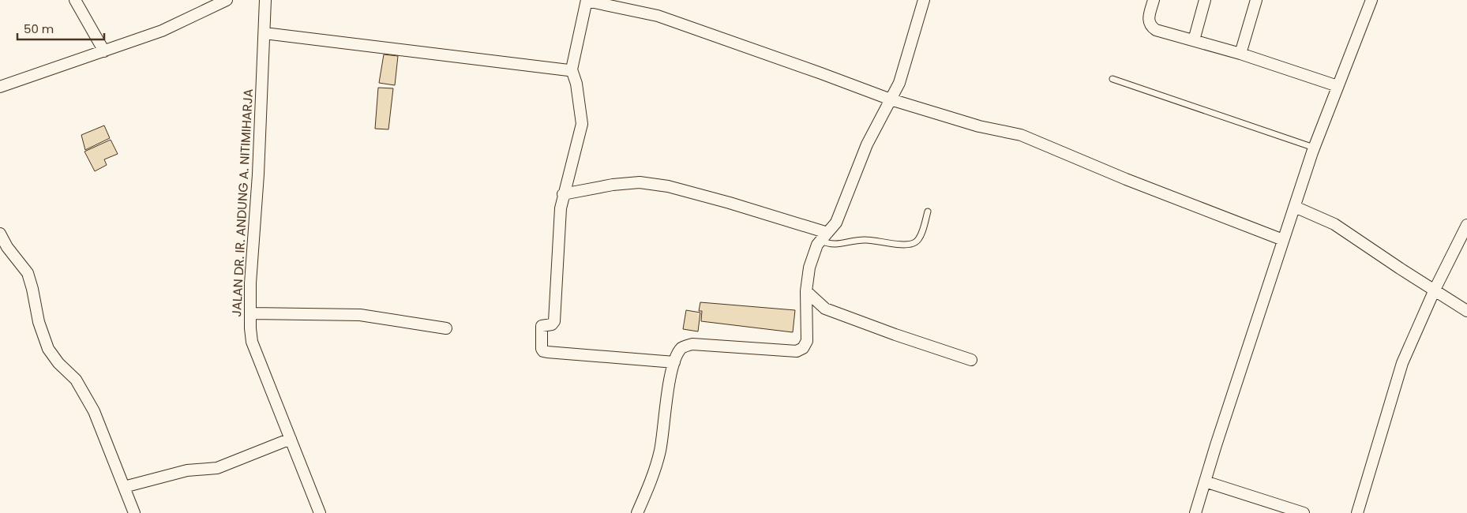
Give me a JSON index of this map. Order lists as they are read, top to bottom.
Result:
{
  "streets": {
    "street": ["JALAN DR. IR. ANDUNG A. NITIMIHARJA"]
  },
  "scale_bar": "50 m"
}
